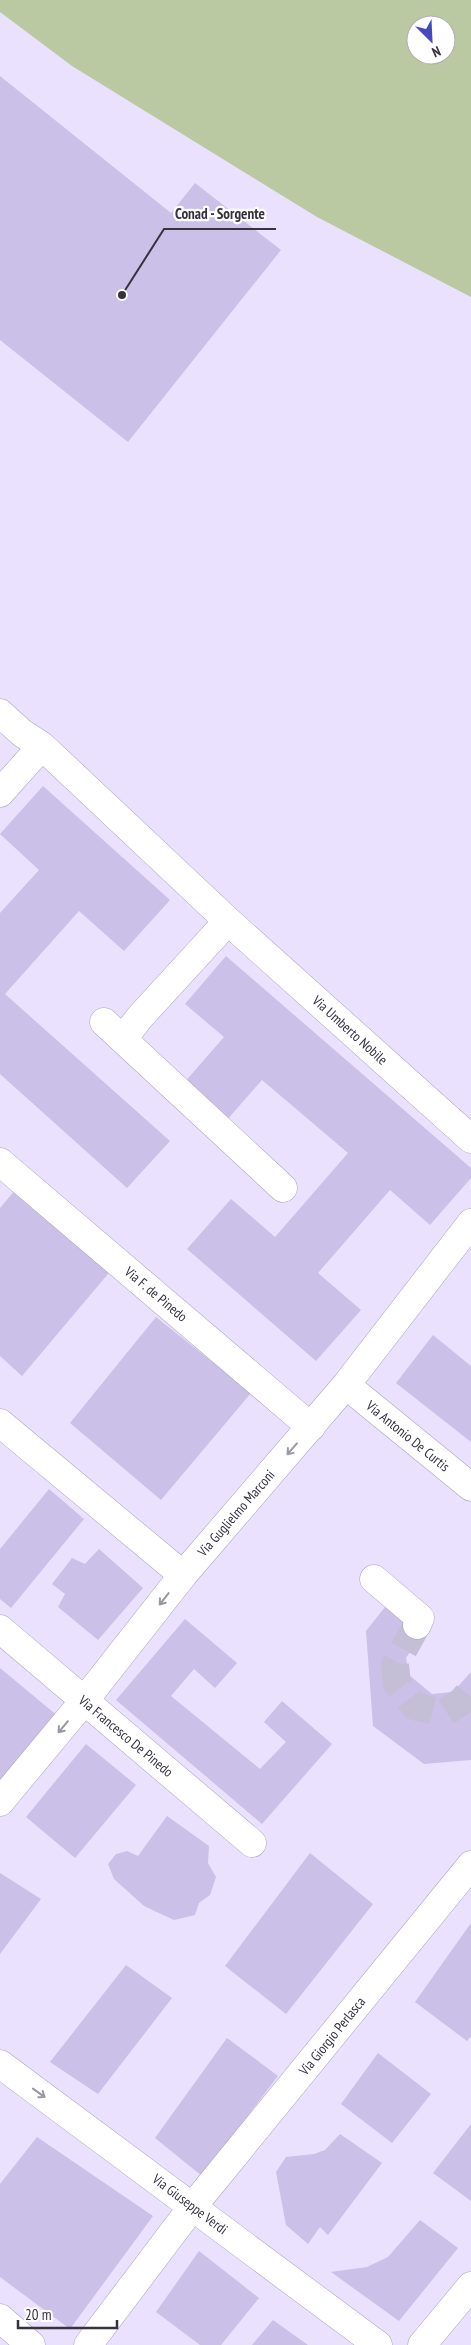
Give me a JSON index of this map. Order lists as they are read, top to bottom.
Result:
{
  "streets": {
    "street": [
      "Via Umberto Nobile",
      "Via F. de Pinedo",
      "Via Antonio De Curtis",
      "Via Guglielmo Marconi",
      "Via Francesco De Pinedo",
      "Via Giorgio Perlasca",
      "Via Giuseppe Verdi"
    ]
  },
  "crossings": [
    ["Via F. de Pinedo", "Via Guglielmo Marconi"],
    ["Via Antonio De Curtis", "Via Guglielmo Marconi"],
    ["Via Guglielmo Marconi", "Via Francesco De Pinedo"],
    ["Via Giorgio Perlasca", "Via Giuseppe Verdi"]
  ],
  "one_way": ["Via Guglielmo Marconi", "Via Giuseppe Verdi"],
  "places": ["Conad - Sorgente"],
  "scale_bar": "20 m",
  "north": "bottom right"
}
